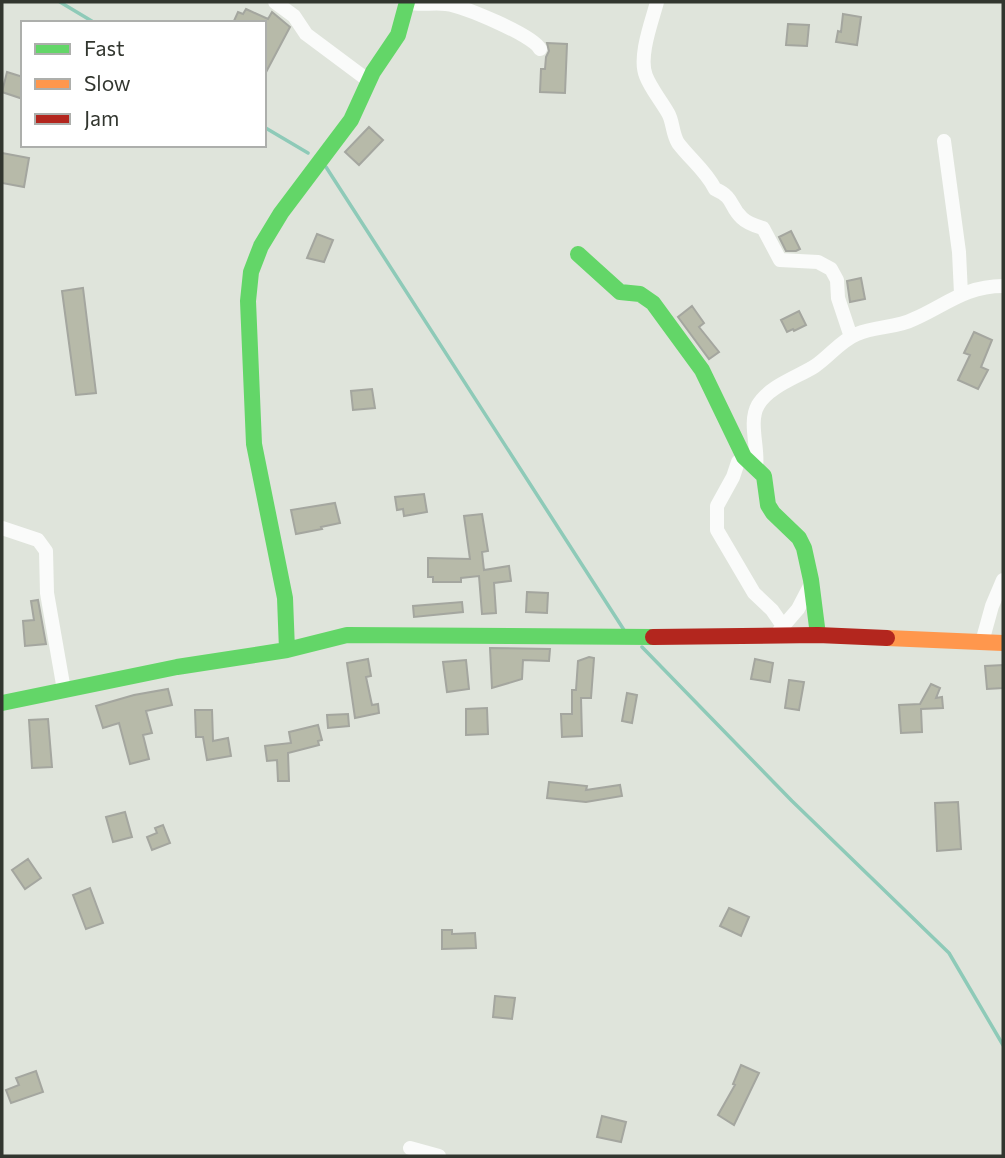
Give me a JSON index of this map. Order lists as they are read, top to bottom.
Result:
{
  "legend": ["Fast", "Slow", "Jam"]
}
